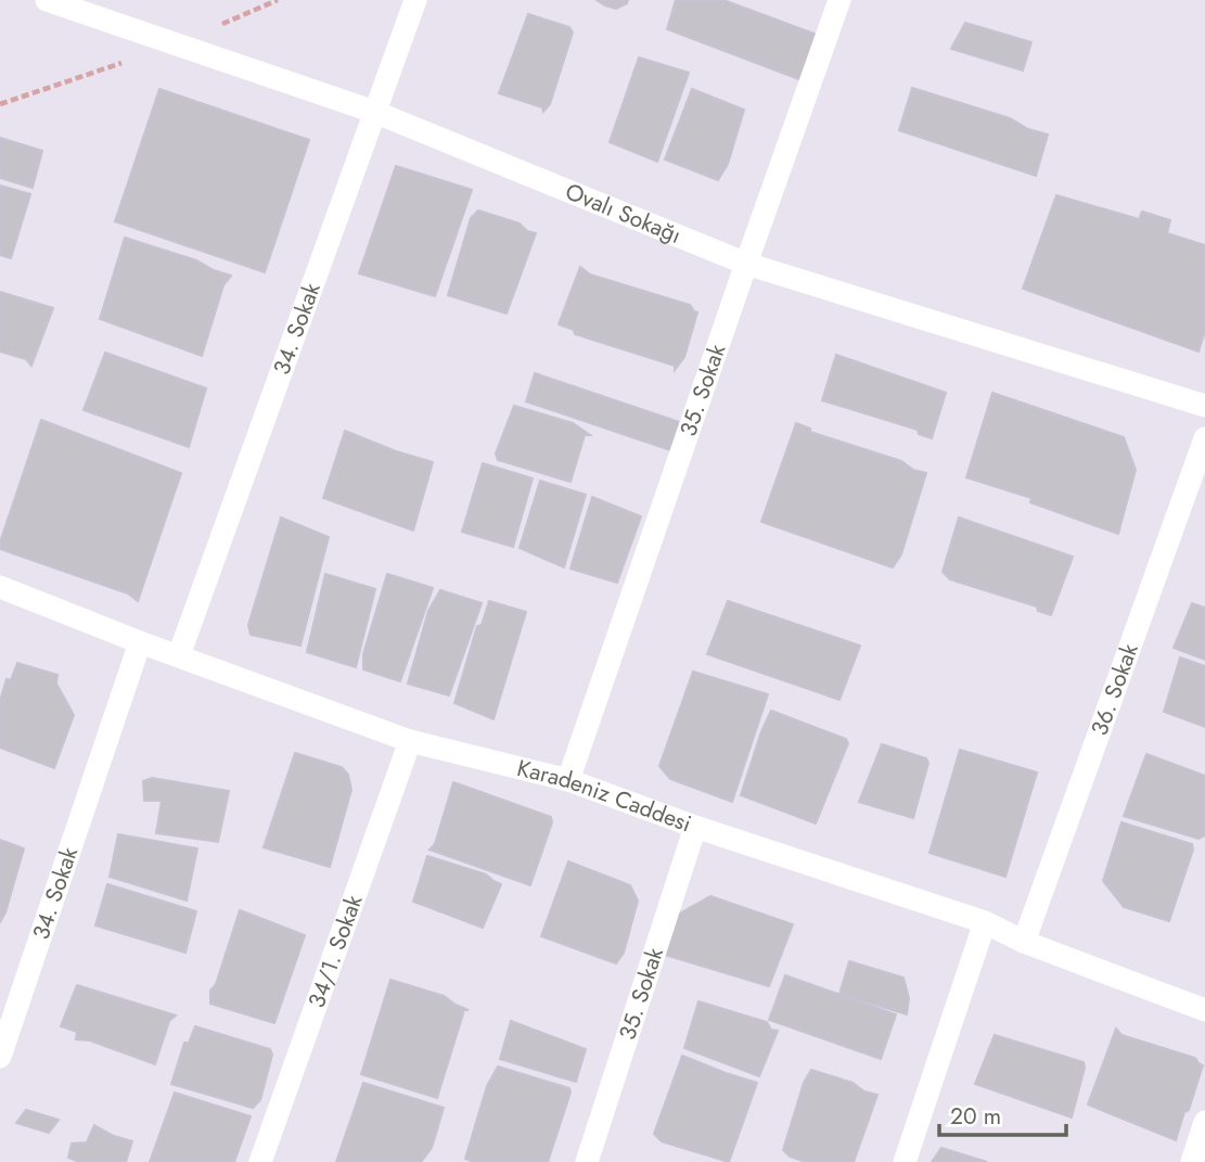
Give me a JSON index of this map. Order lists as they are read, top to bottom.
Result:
{
  "streets": {
    "street": [
      "Ovalı Sokağı",
      "34. Sokak",
      "35. Sokak",
      "36. Sokak",
      "Karadeniz Caddesi",
      "34/1. Sokak"
    ]
  },
  "crossings": [
    ["Ovalı Sokağı", "34. Sokak"],
    ["Ovalı Sokağı", "35. Sokak"],
    ["34. Sokak", "Karadeniz Caddesi"],
    ["35. Sokak", "Karadeniz Caddesi"],
    ["36. Sokak", "Karadeniz Caddesi"],
    ["Karadeniz Caddesi", "34/1. Sokak"]
  ],
  "scale_bar": "20 m"
}
